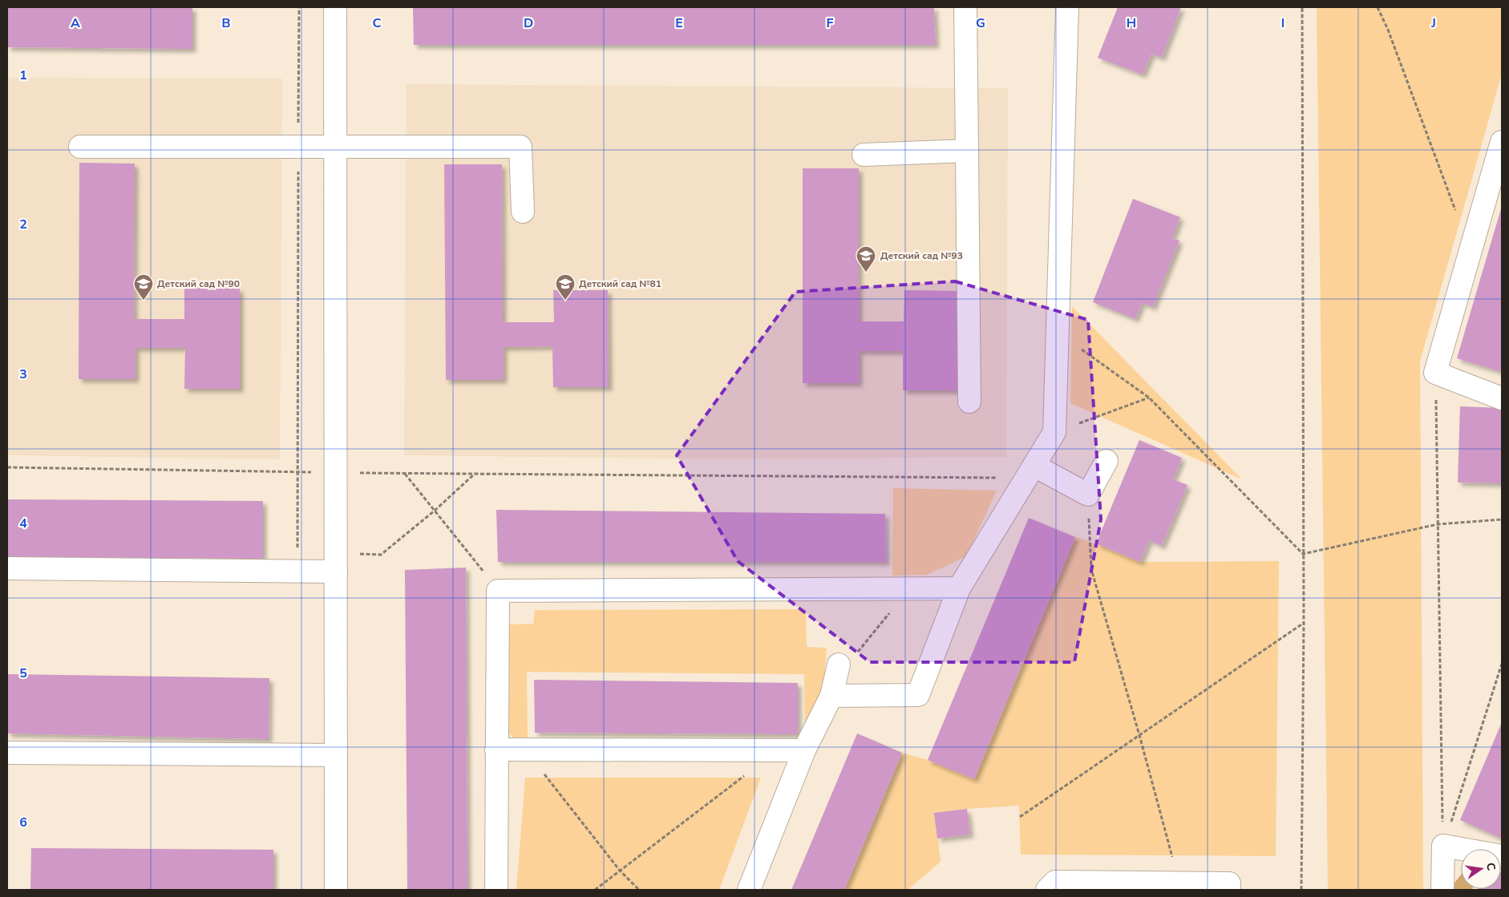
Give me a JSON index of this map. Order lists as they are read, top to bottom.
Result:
{
  "places": {
    "school or university": ["Детский сад №93", "Детский сад №90", "Детский сад №81"]
  },
  "north": "right",
  "grid": {
    "columns": [
      "A",
      "B",
      "C",
      "D",
      "E",
      "F",
      "G",
      "H",
      "I",
      "J"
    ],
    "rows": [
      "1",
      "2",
      "3",
      "4",
      "5",
      "6"
    ]
  }
}
